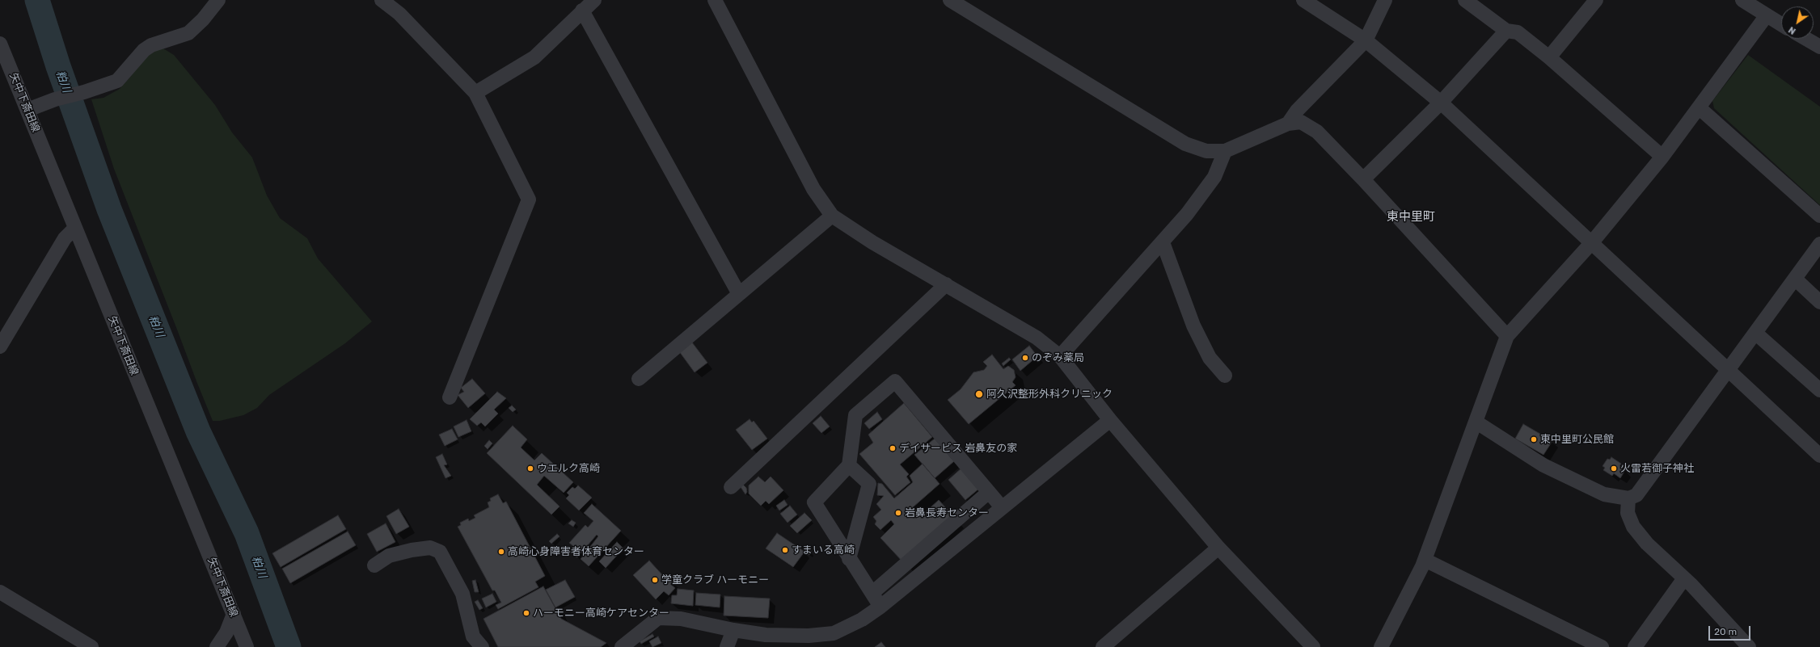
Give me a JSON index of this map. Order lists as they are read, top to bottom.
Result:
{
  "streets": {
    "street": ["矢中下斎田線"]
  },
  "districts": ["東中里町"],
  "water": ["粕川"],
  "places": [
    "のぞみ薬局",
    "阿久沢整形外科クリニック",
    "東中里町公民館",
    "デイサービス 岩鼻友の家",
    "ウエルク高崎",
    "火雷若御子神社",
    "岩鼻長寿センター",
    "すまいる高崎",
    "高崎心身障害者体育センター",
    "学童クラブ ハーモニー",
    "ハーモニー高崎ケアセンター"
  ],
  "scale_bar": "20 m",
  "north": "bottom left"
}
